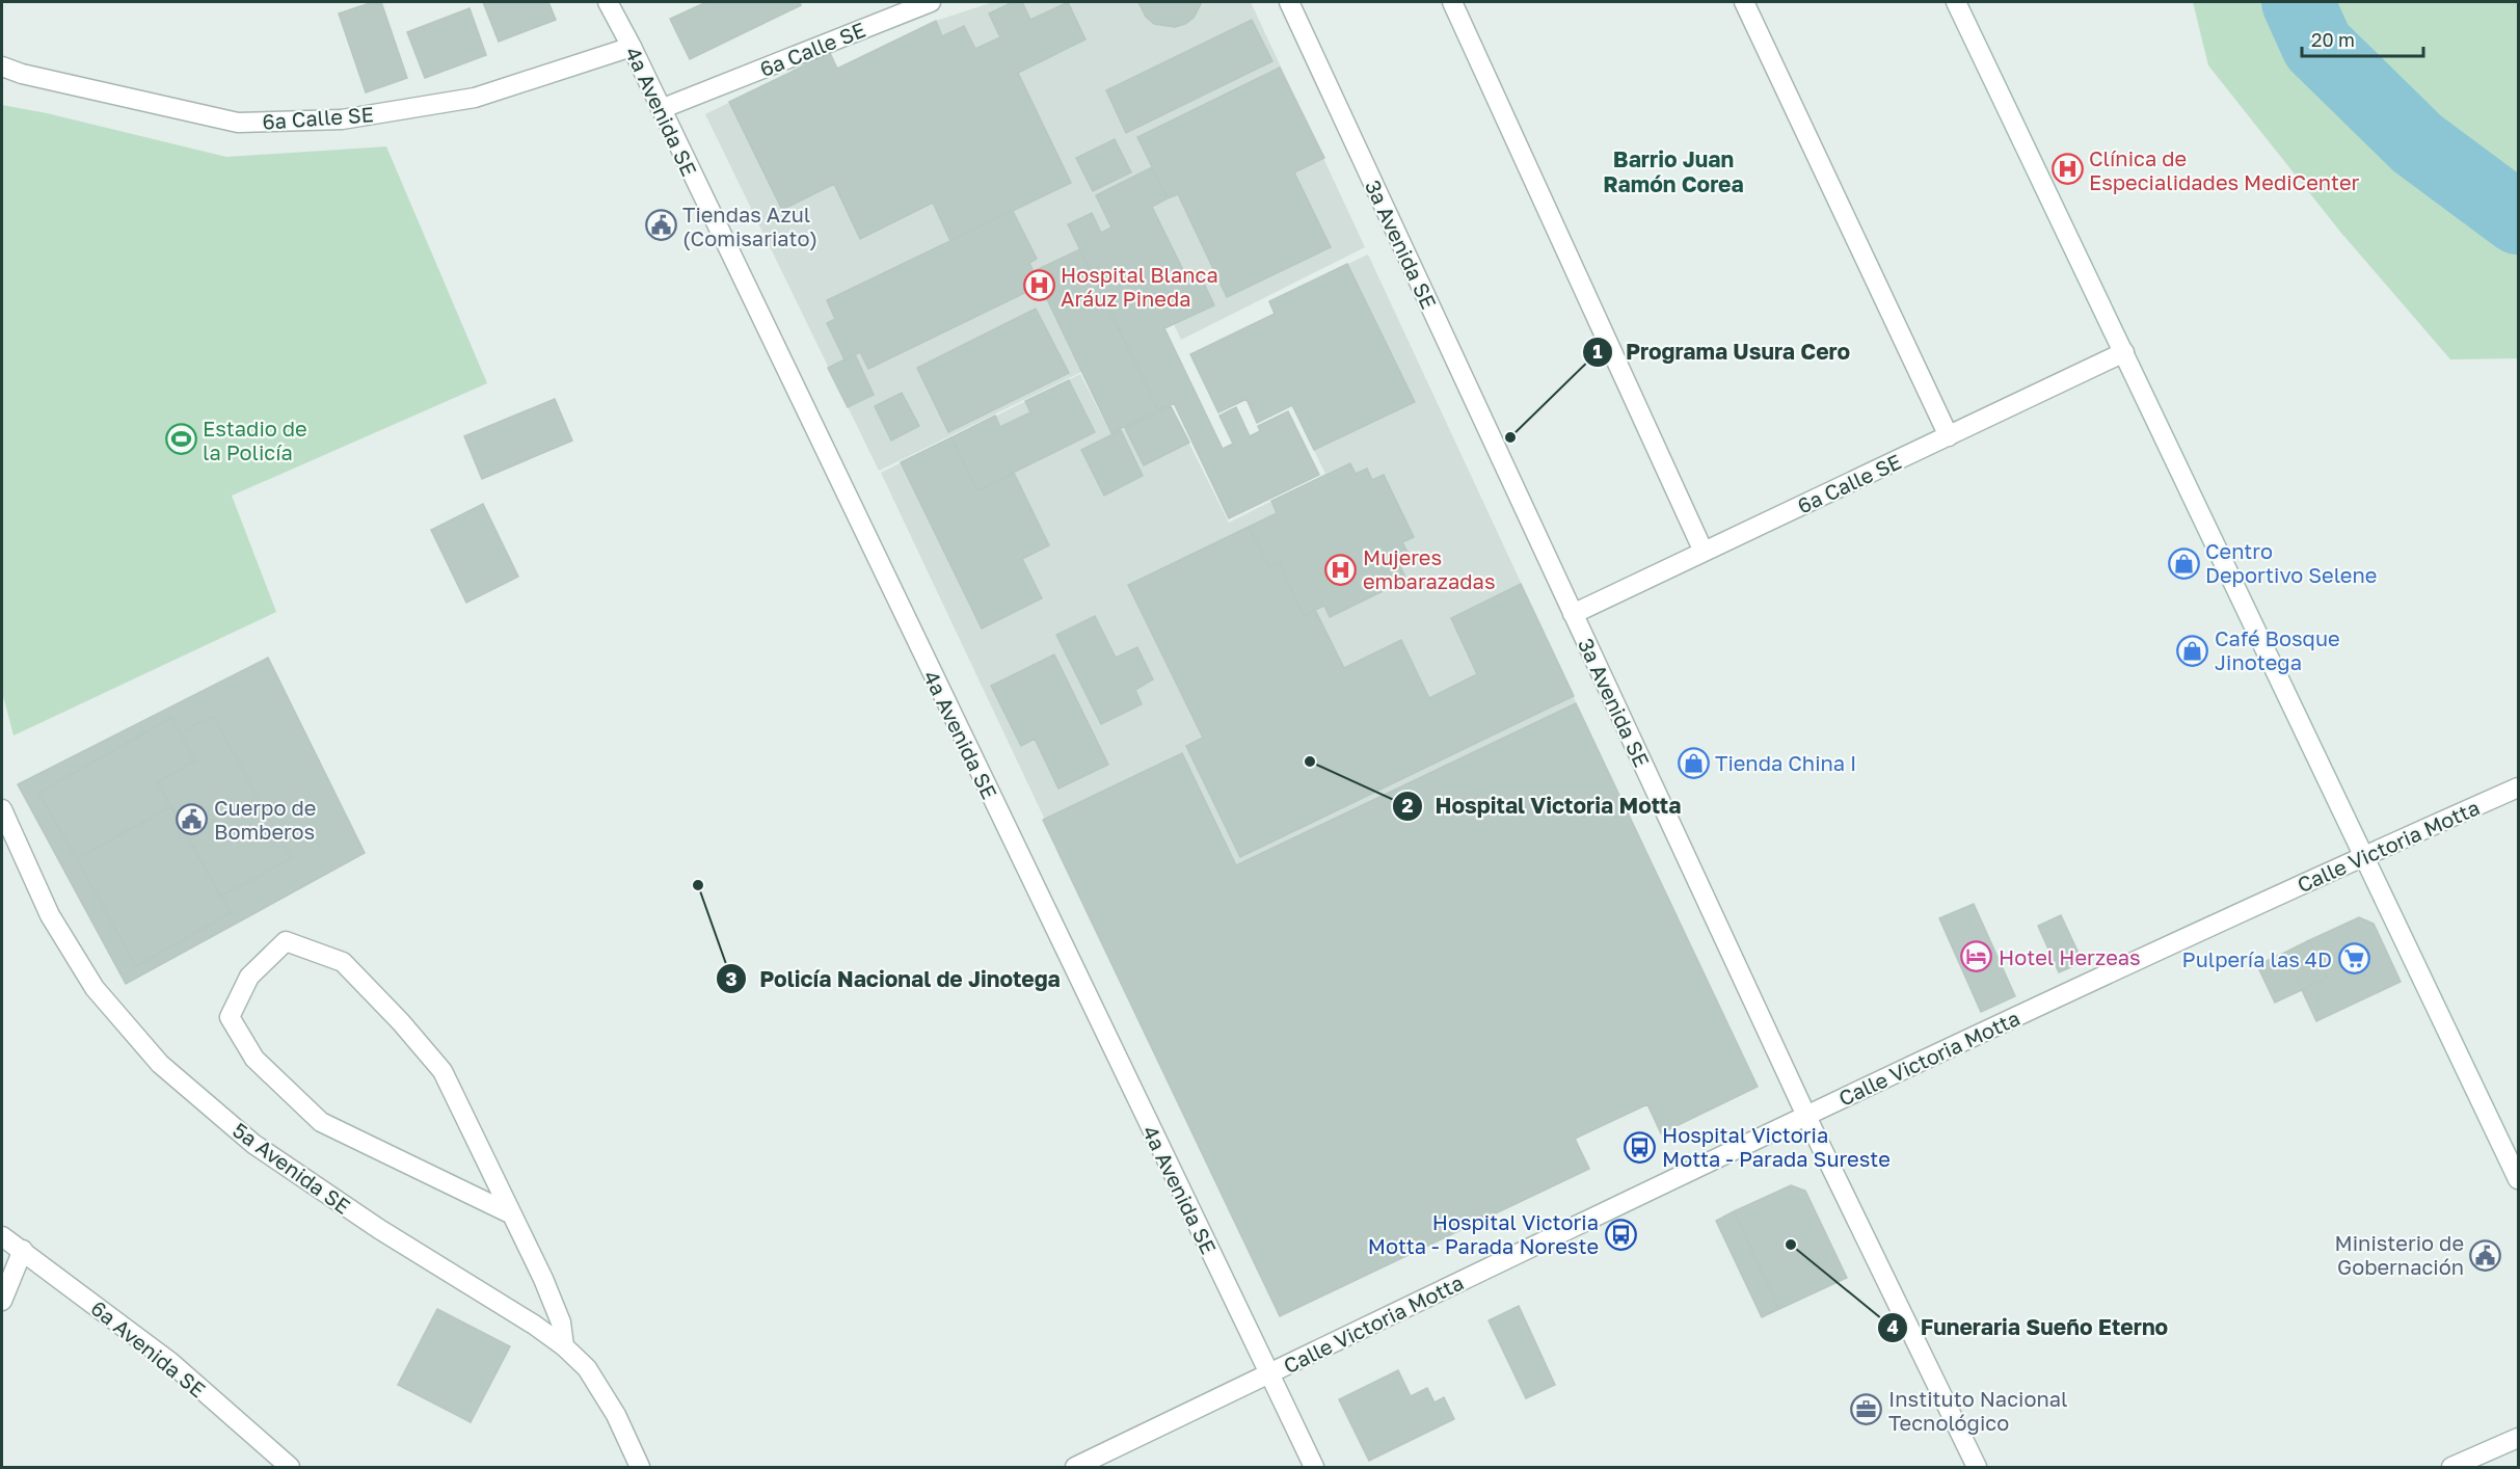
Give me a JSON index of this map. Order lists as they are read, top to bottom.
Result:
{
  "streets": {
    "street": [
      "6a Calle SE",
      "4a Avenida SE",
      "3a Avenida SE",
      "Calle Victoria Motta",
      "5a Avenida SE",
      "6a Avenida SE"
    ]
  },
  "crossings": [
    ["6a Calle SE", "4a Avenida SE"],
    ["6a Calle SE", "3a Avenida SE"],
    ["4a Avenida SE", "Calle Victoria Motta"],
    ["3a Avenida SE", "Calle Victoria Motta"]
  ],
  "districts": ["Barrio Juan Ramón Corea"],
  "places": {
    "hospital": ["Clínica de Especialidades MediCenter", "Hospital Blanca Aráuz Pineda", "Mujeres embarazadas"],
    "public building": ["Tiendas Azul (Comisariato)", "Cuerpo de Bomberos", "Ministerio de Gobernación"],
    "other": [
      "Programa Usura Cero",
      "Hospital Victoria Motta",
      "Policía Nacional de Jinotega",
      "Funeraria Sueño Eterno"
    ],
    "sports": ["Estadio de la Policía"],
    "shop": ["Centro Deportivo Selene", "Café Bosque Jinotega", "Tienda China I"],
    "hotel": ["Hotel Herzeas"],
    "supermarket": ["Pulpería las 4D"],
    "bus stop": ["Hospital Victoria Motta - Parada Sureste", "Hospital Victoria Motta - Parada Noreste"],
    "office": ["Instituto Nacional Tecnológico"]
  },
  "scale_bar": "20 m"
}
